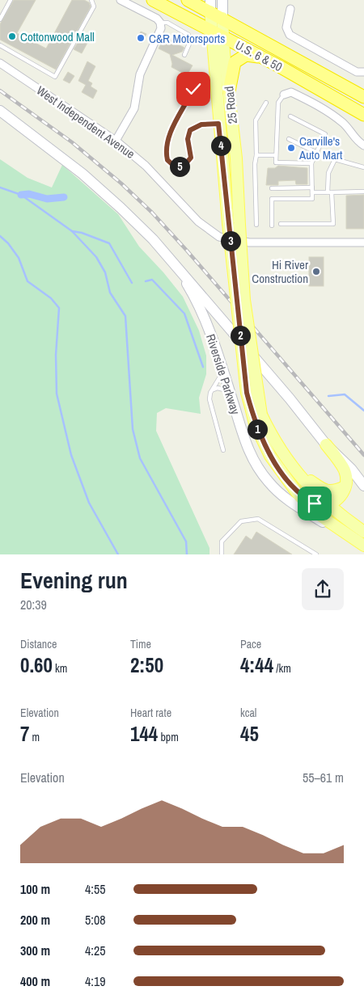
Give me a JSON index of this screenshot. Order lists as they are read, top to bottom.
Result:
{
  "streets": {
    "highway": ["U.S. 6 & 50"],
    "main road": ["25 Road", "Riverside Parkway"],
    "street": ["West Independent Avenue"]
  },
  "crossings": [
    ["U.S. 6 & 50", "25 Road"],
    ["25 Road", "Riverside Parkway"]
  ],
  "places": [
    "Cottonwood Mall",
    "C&R Motorsports",
    "Carville's Auto Mart",
    "Hi River Construction"
  ],
  "page": {
    "pins": [
      "4",
      "5",
      "3",
      "2",
      "1"
    ],
    "heading": ["Evening run", "20:39"],
    "stats": [
      ["Distance", "0.60 km"],
      ["Time", "2:50"],
      ["Pace", "4:44 /km"],
      ["Elevation", "7 m"],
      ["Heart rate", "144 bpm"],
      ["kcal", "45"]
    ],
    "chart": ["Elevation", "55–61 m"],
    "list": [
      {
        "name": "100 m",
        "note": "4:55"
      },
      {
        "name": "200 m",
        "note": "5:08"
      },
      {
        "name": "300 m",
        "note": "4:25"
      },
      {
        "name": "400 m",
        "note": "4:19"
      }
    ]
  }
}
